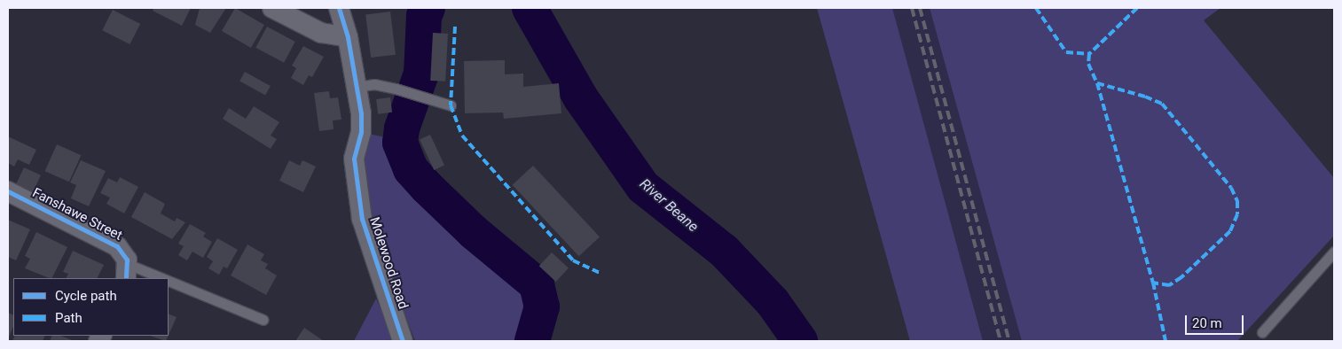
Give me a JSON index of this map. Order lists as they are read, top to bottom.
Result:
{
  "streets": {
    "street": ["Fanshawe Street", "Molewood Road"]
  },
  "water": ["River Beane"],
  "legend": ["Cycle path", "Path"],
  "scale_bar": "20 m"
}
